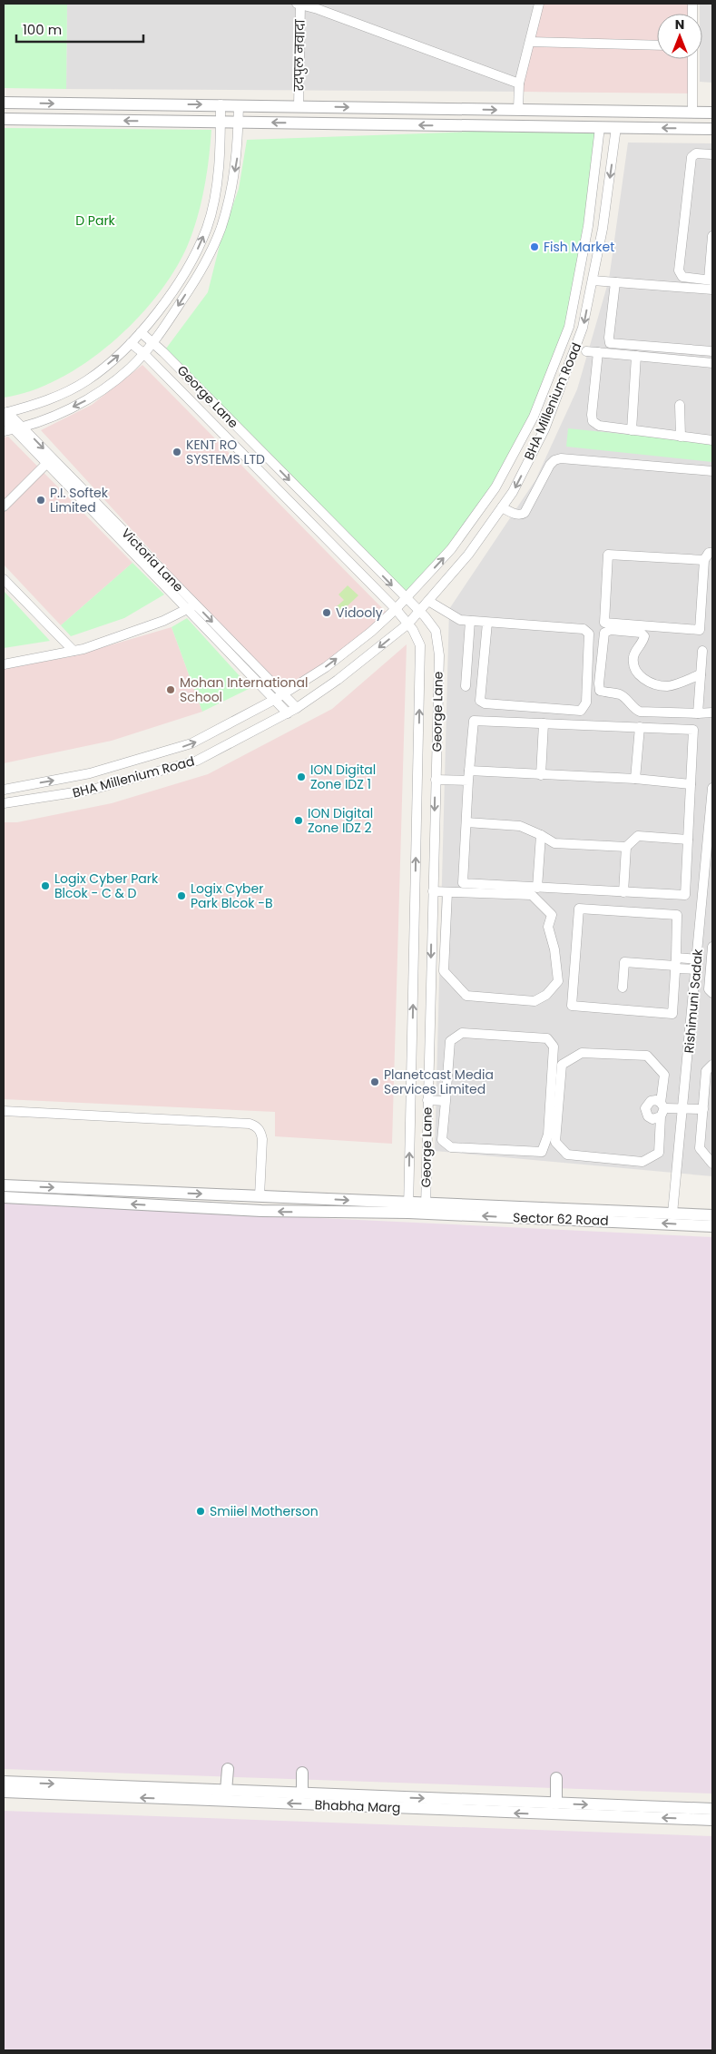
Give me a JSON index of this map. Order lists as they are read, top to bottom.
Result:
{
  "streets": {
    "street": [
      "रदपुल नवादा",
      "George Lane",
      "BHA Millenium Road",
      "Victoria Lane",
      "Rishimuni Sadak",
      "Sector 62 Road",
      "Bhabha Marg"
    ]
  },
  "crossings": [
    ["George Lane", "BHA Millenium Road"],
    ["George Lane", "Sector 62 Road"],
    ["BHA Millenium Road", "Victoria Lane"],
    ["Rishimuni Sadak", "Sector 62 Road"]
  ],
  "parks": ["D Park"],
  "places": [
    "Fish Market",
    "KENT RO SYSTEMS LTD",
    "P.I. Softek Limited",
    "Vidooly",
    "Mohan International School",
    "ION Digital Zone IDZ 1",
    "ION Digital Zone IDZ 2",
    "Logix Cyber Park Blcok - C & D",
    "Logix Cyber Park Blcok -B",
    "Planetcast Media Services Limited",
    "Smiiel Motherson"
  ],
  "scale_bar": "100 m",
  "north": "top"
}
